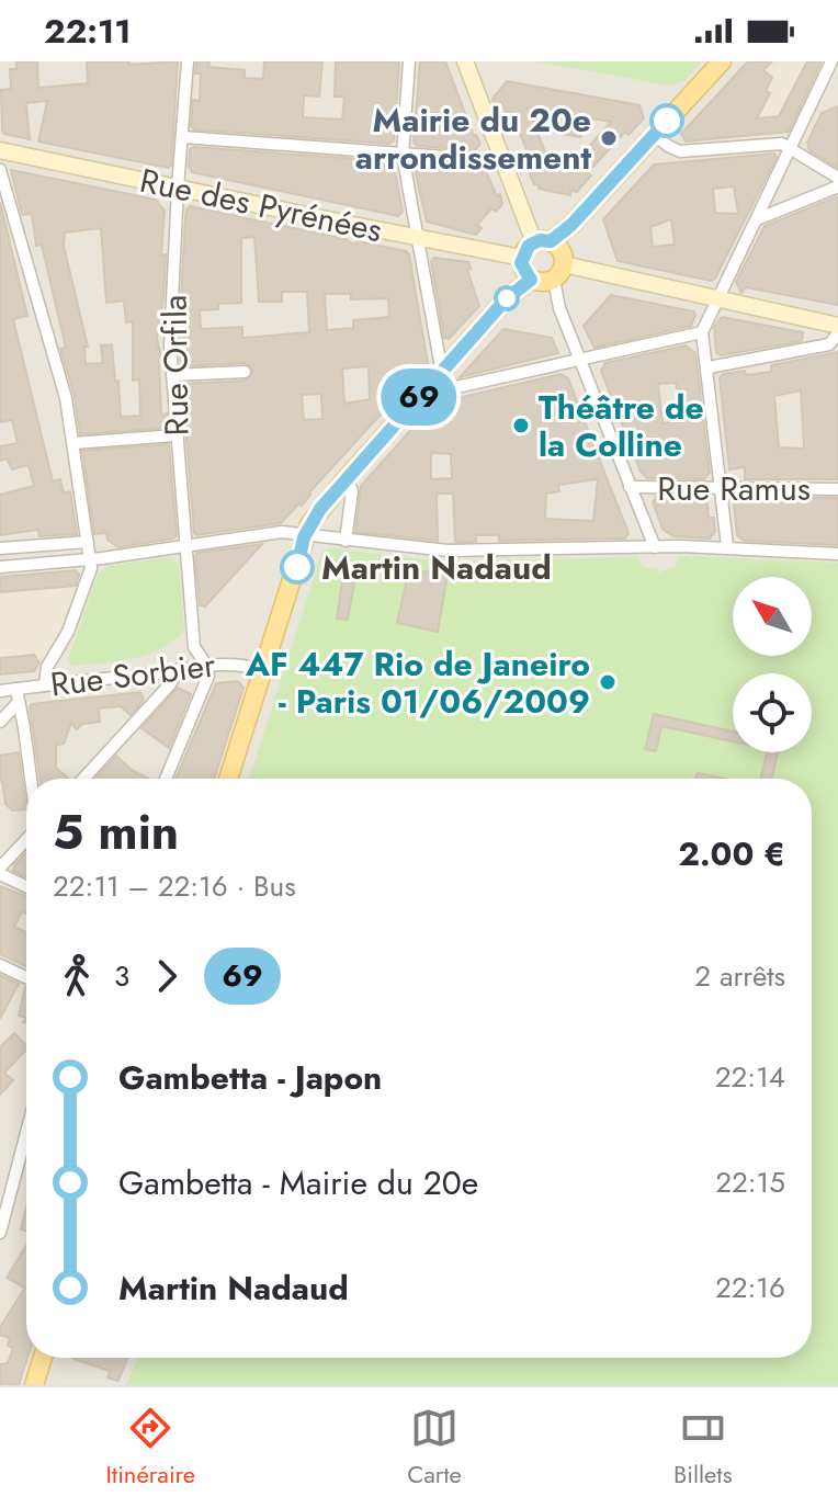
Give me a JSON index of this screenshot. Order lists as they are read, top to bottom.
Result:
{
  "streets": {
    "main road": ["Rue des Pyrénées"],
    "street": ["Rue Orfila", "Rue Ramus", "Rue Sorbier"]
  },
  "crossings": [
    ["Rue des Pyrénées", "Rue Orfila"],
    ["Rue Orfila", "Rue Sorbier"]
  ],
  "places": [
    "Mairie du 20e arrondissement",
    "Théâtre de la Colline",
    "Martin Nadaud",
    "AF 447 Rio de Janeiro - Paris 01/06/2009"
  ],
  "lines": ["bus line 69"],
  "north": "top left",
  "page": {
    "status": "22:11",
    "on_map": "69",
    "heading": ["5 min", "22:11 – 22:16 · Bus", "2.00 €"],
    "legs": ["3", "69", "2 arrêts"],
    "list": [
      {
        "name": "Gambetta - Japon",
        "value": "22:14"
      },
      {
        "name": "Gambetta - Mairie du 20e",
        "value": "22:15"
      },
      {
        "name": "Martin Nadaud",
        "value": "22:16"
      }
    ],
    "tabs": ["Itinéraire", "Carte", "Billets"]
  }
}
